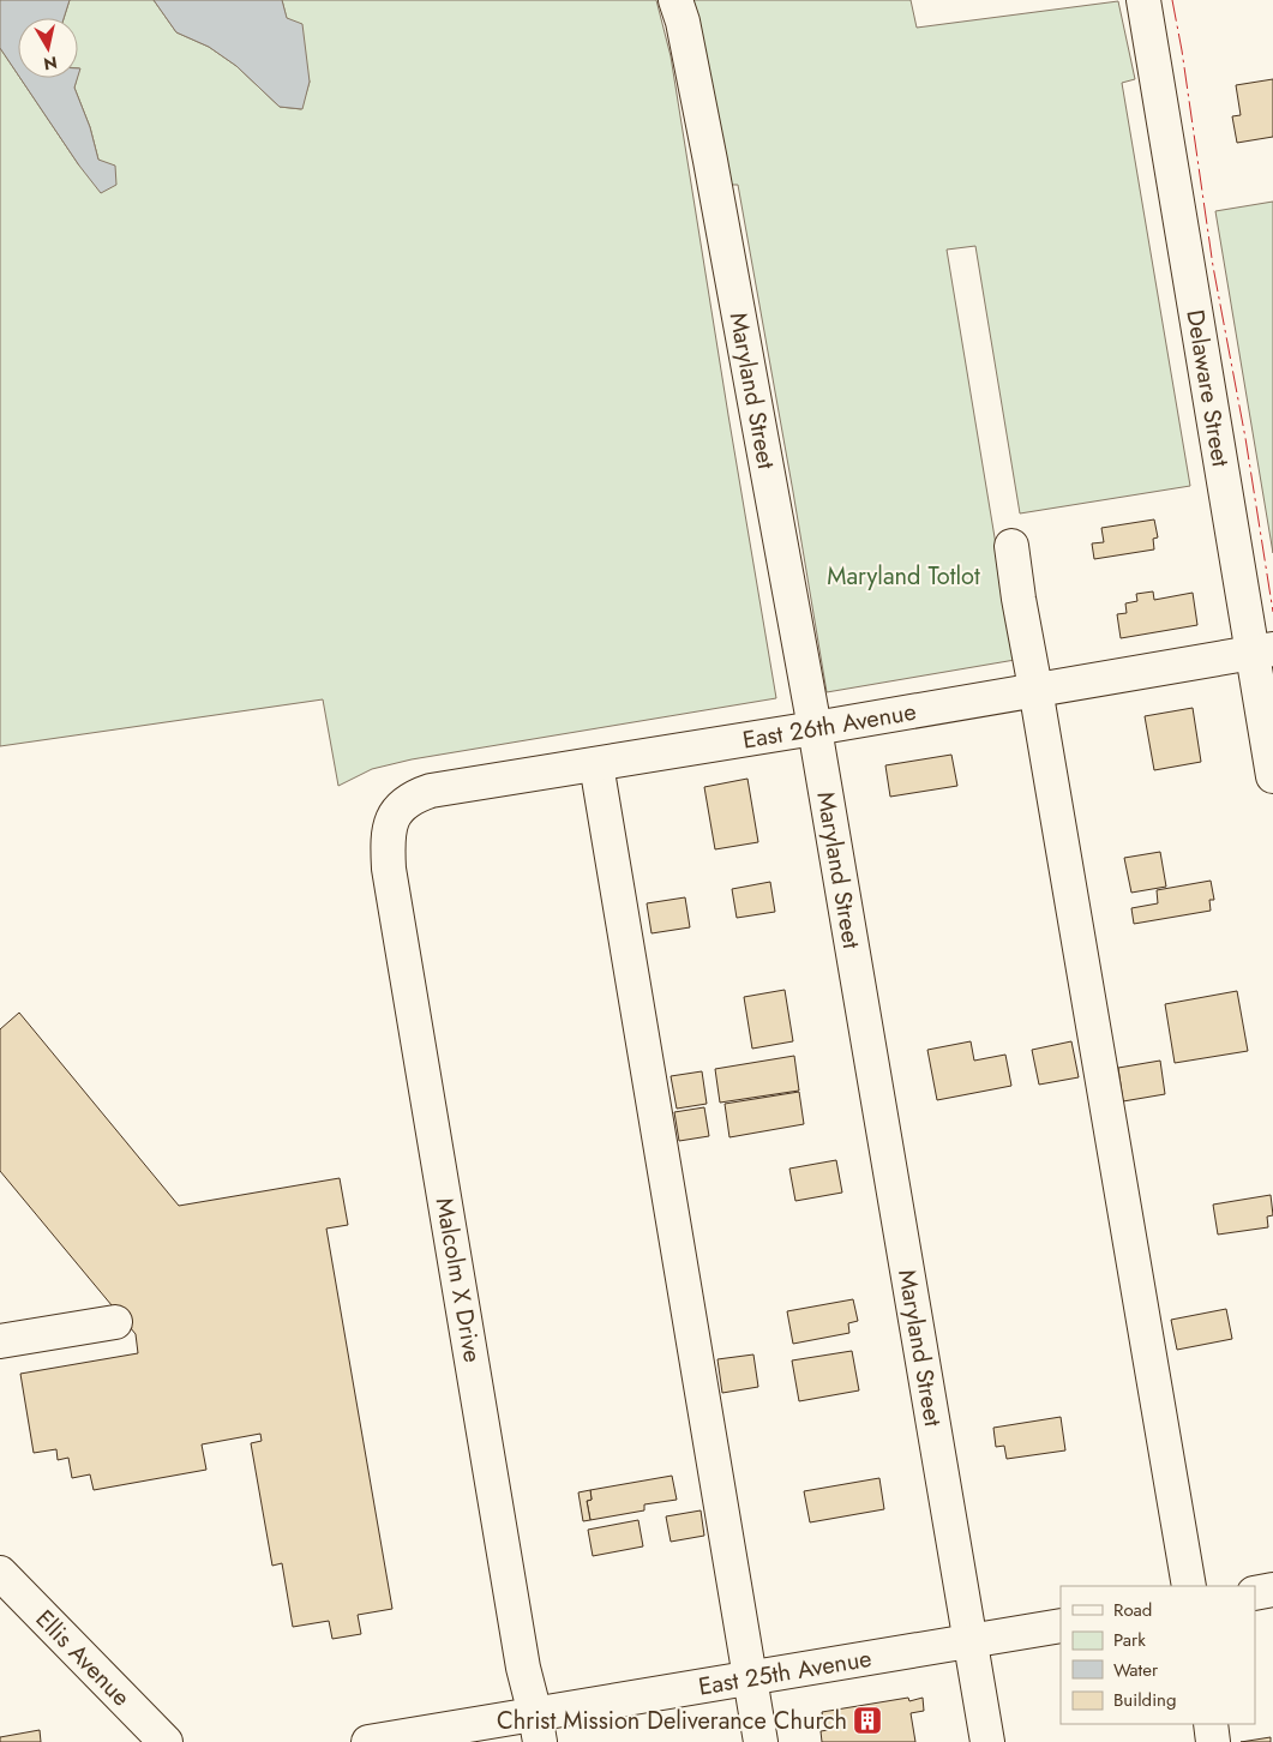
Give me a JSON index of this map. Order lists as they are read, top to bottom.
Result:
{
  "streets": {
    "street": [
      "Delaware Street",
      "Maryland Street",
      "East 26th Avenue",
      "Malcolm X Drive",
      "Ellis Avenue",
      "East 25th Avenue"
    ]
  },
  "crossings": [
    ["Delaware Street", "East 26th Avenue"],
    ["Maryland Street", "East 26th Avenue"],
    ["Maryland Street", "East 25th Avenue"],
    ["East 26th Avenue", "Malcolm X Drive"],
    ["Malcolm X Drive", "East 25th Avenue"]
  ],
  "parks": ["Maryland Totlot"],
  "places": {
    "building": ["Christ Mission Deliverance Church"]
  },
  "legend": [
    "Road",
    "Park",
    "Water",
    "Building"
  ],
  "north": "bottom"
}
